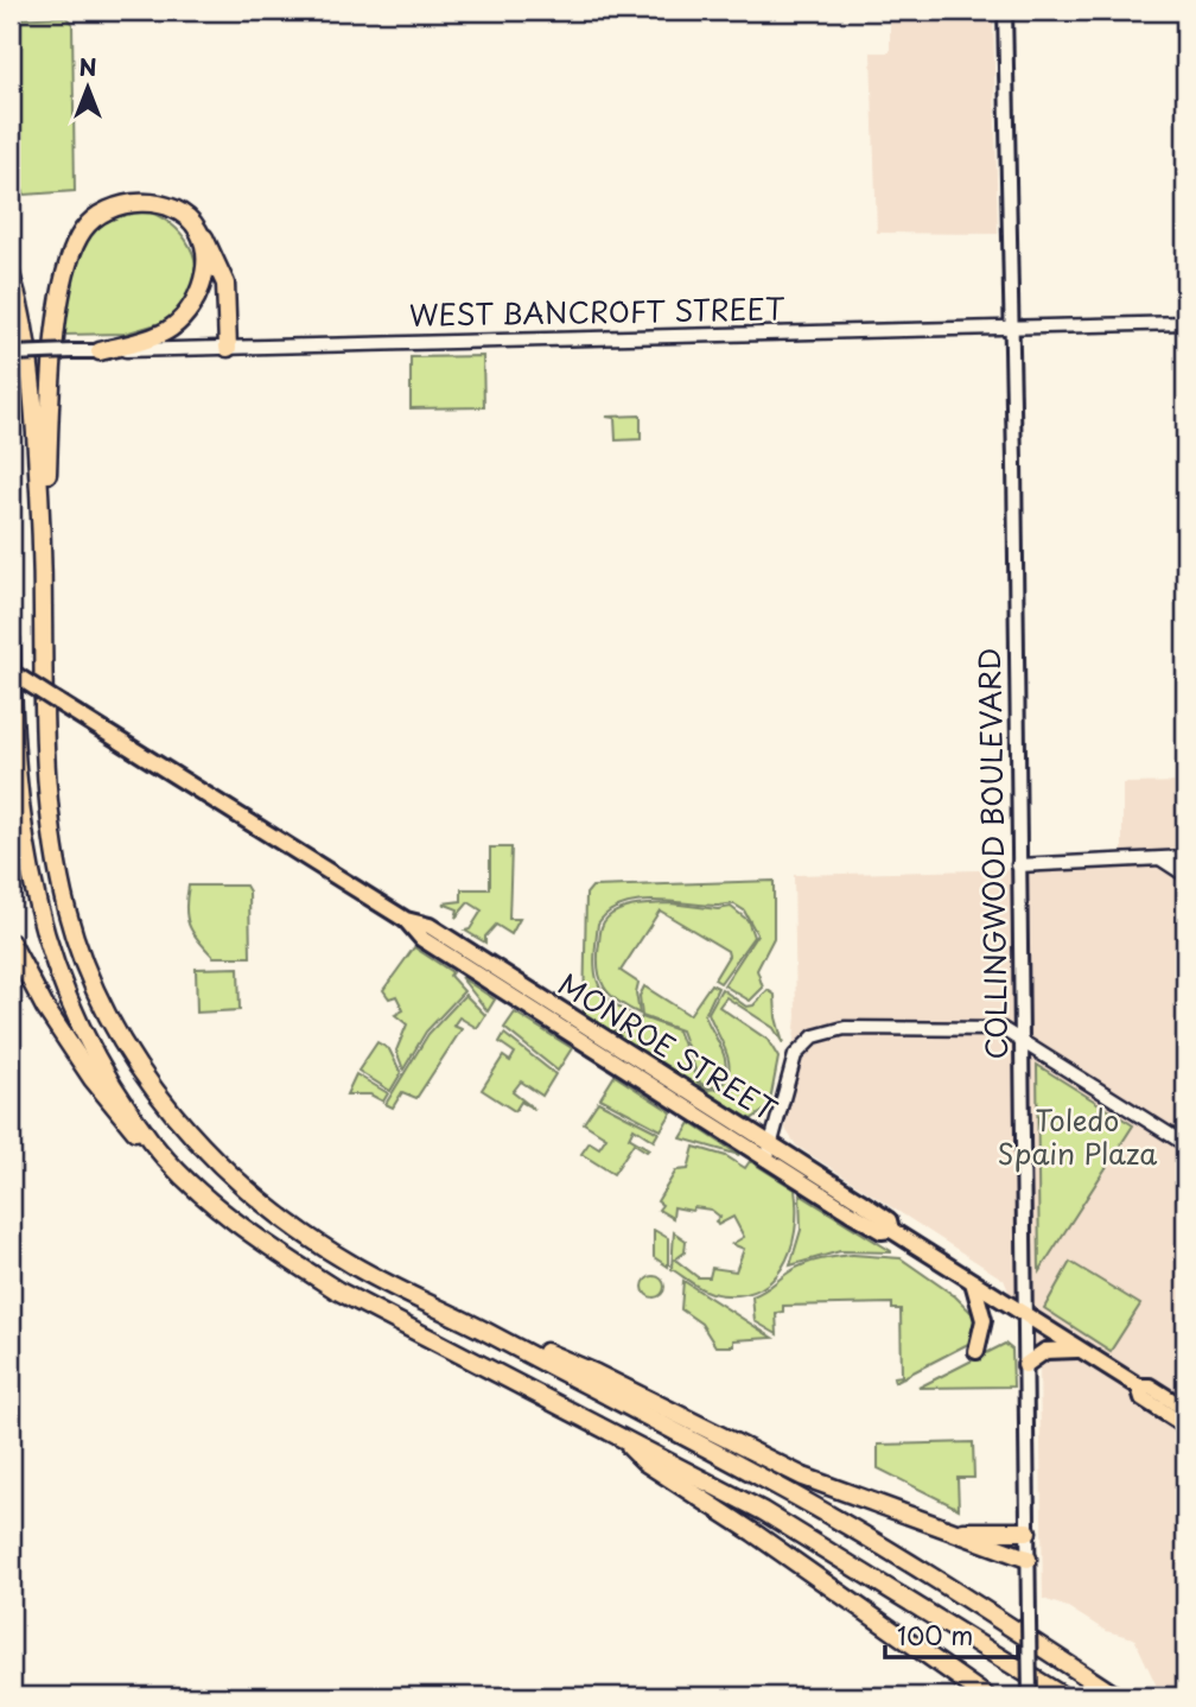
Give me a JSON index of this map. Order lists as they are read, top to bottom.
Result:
{
  "streets": {
    "main road": ["WEST BANCROFT STREET", "COLLINGWOOD BOULEVARD", "MONROE STREET"]
  },
  "crossings": [
    ["WEST BANCROFT STREET", "COLLINGWOOD BOULEVARD"],
    ["COLLINGWOOD BOULEVARD", "MONROE STREET"]
  ],
  "parks": ["Toledo Spain Plaza"],
  "scale_bar": "100 m",
  "north": "top"
}
